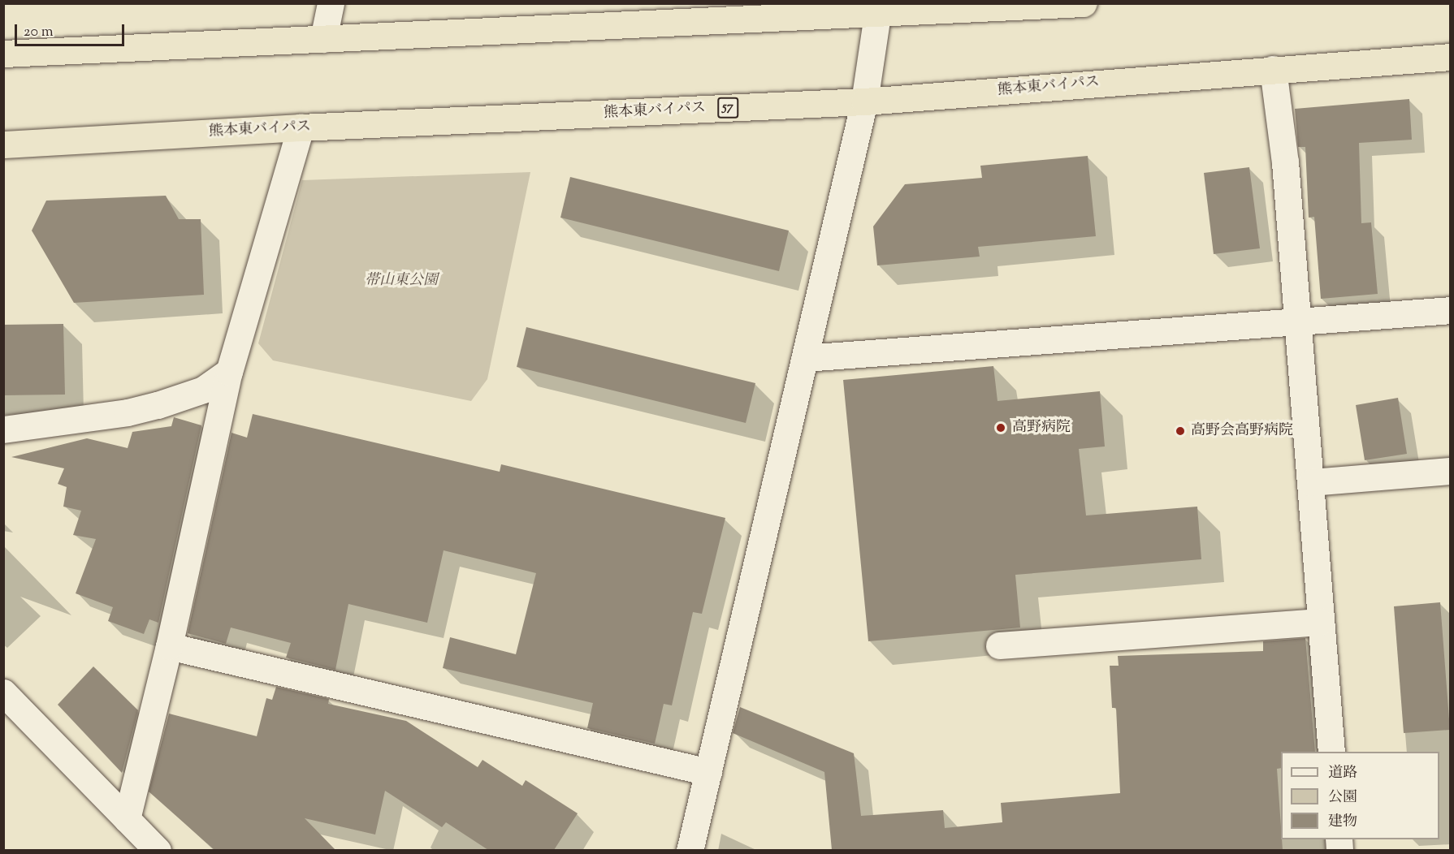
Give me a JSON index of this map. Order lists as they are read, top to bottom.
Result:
{
  "streets": {
    "highway": ["熊本東バイパス", "57"]
  },
  "parks": ["帯山東公園"],
  "places": ["高野病院", "高野会高野病院"],
  "legend": ["道路", "公園", "建物"],
  "scale_bar": "20 m"
}
